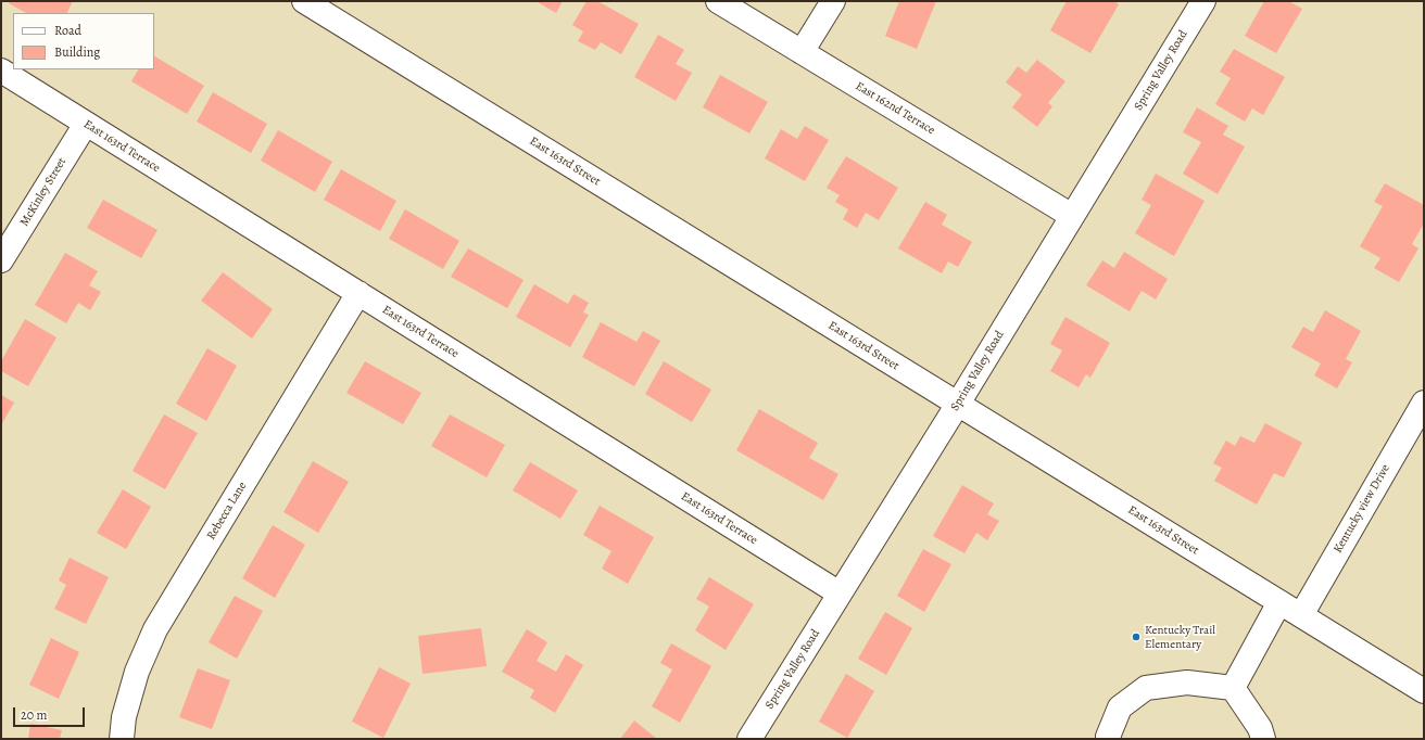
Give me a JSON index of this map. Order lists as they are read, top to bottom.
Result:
{
  "streets": {
    "street": [
      "Spring Valley Road",
      "East 162nd Terrace",
      "East 163rd Terrace",
      "East 163rd Street",
      "McKinley Street",
      "Kentucky view Drive",
      "Rebecca Lane"
    ]
  },
  "crossings": [
    ["Spring Valley Road", "East 162nd Terrace"],
    ["Spring Valley Road", "East 163rd Terrace"],
    ["Spring Valley Road", "East 163rd Street"],
    ["East 163rd Terrace", "McKinley Street"],
    ["East 163rd Terrace", "Rebecca Lane"],
    ["East 163rd Street", "Kentucky view Drive"]
  ],
  "places": ["Kentucky Trail Elementary"],
  "legend": ["Road", "Building"],
  "scale_bar": "20 m"
}
